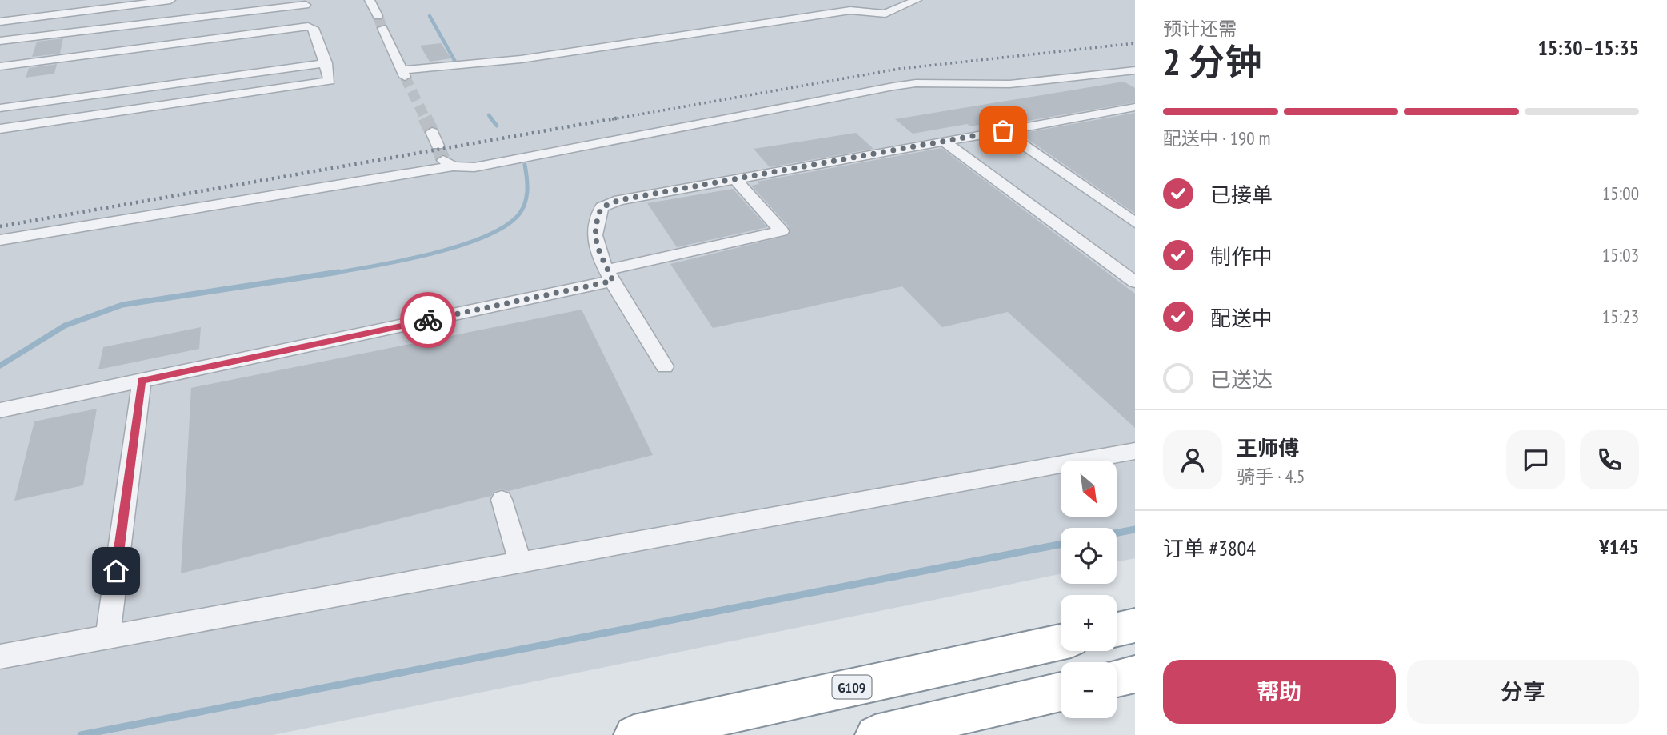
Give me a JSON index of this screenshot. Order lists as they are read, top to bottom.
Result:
{
  "streets": {
    "highway": ["G109"]
  },
  "north": "bottom right",
  "page": {
    "heading": ["2 分钟", "预计还需", "15:30–15:35"],
    "panel": [
      "王师傅",
      "骑手 · 4.5",
      "订单 #3804",
      "¥145"
    ],
    "bar": "配送中 · 190 m",
    "list": [
      ["已接单", "15:00"],
      ["制作中", "15:03"],
      ["配送中", "15:23"],
      "已送达"
    ],
    "map_buttons": ["+", "−"],
    "buttons": ["帮助", "分享"]
  }
}
